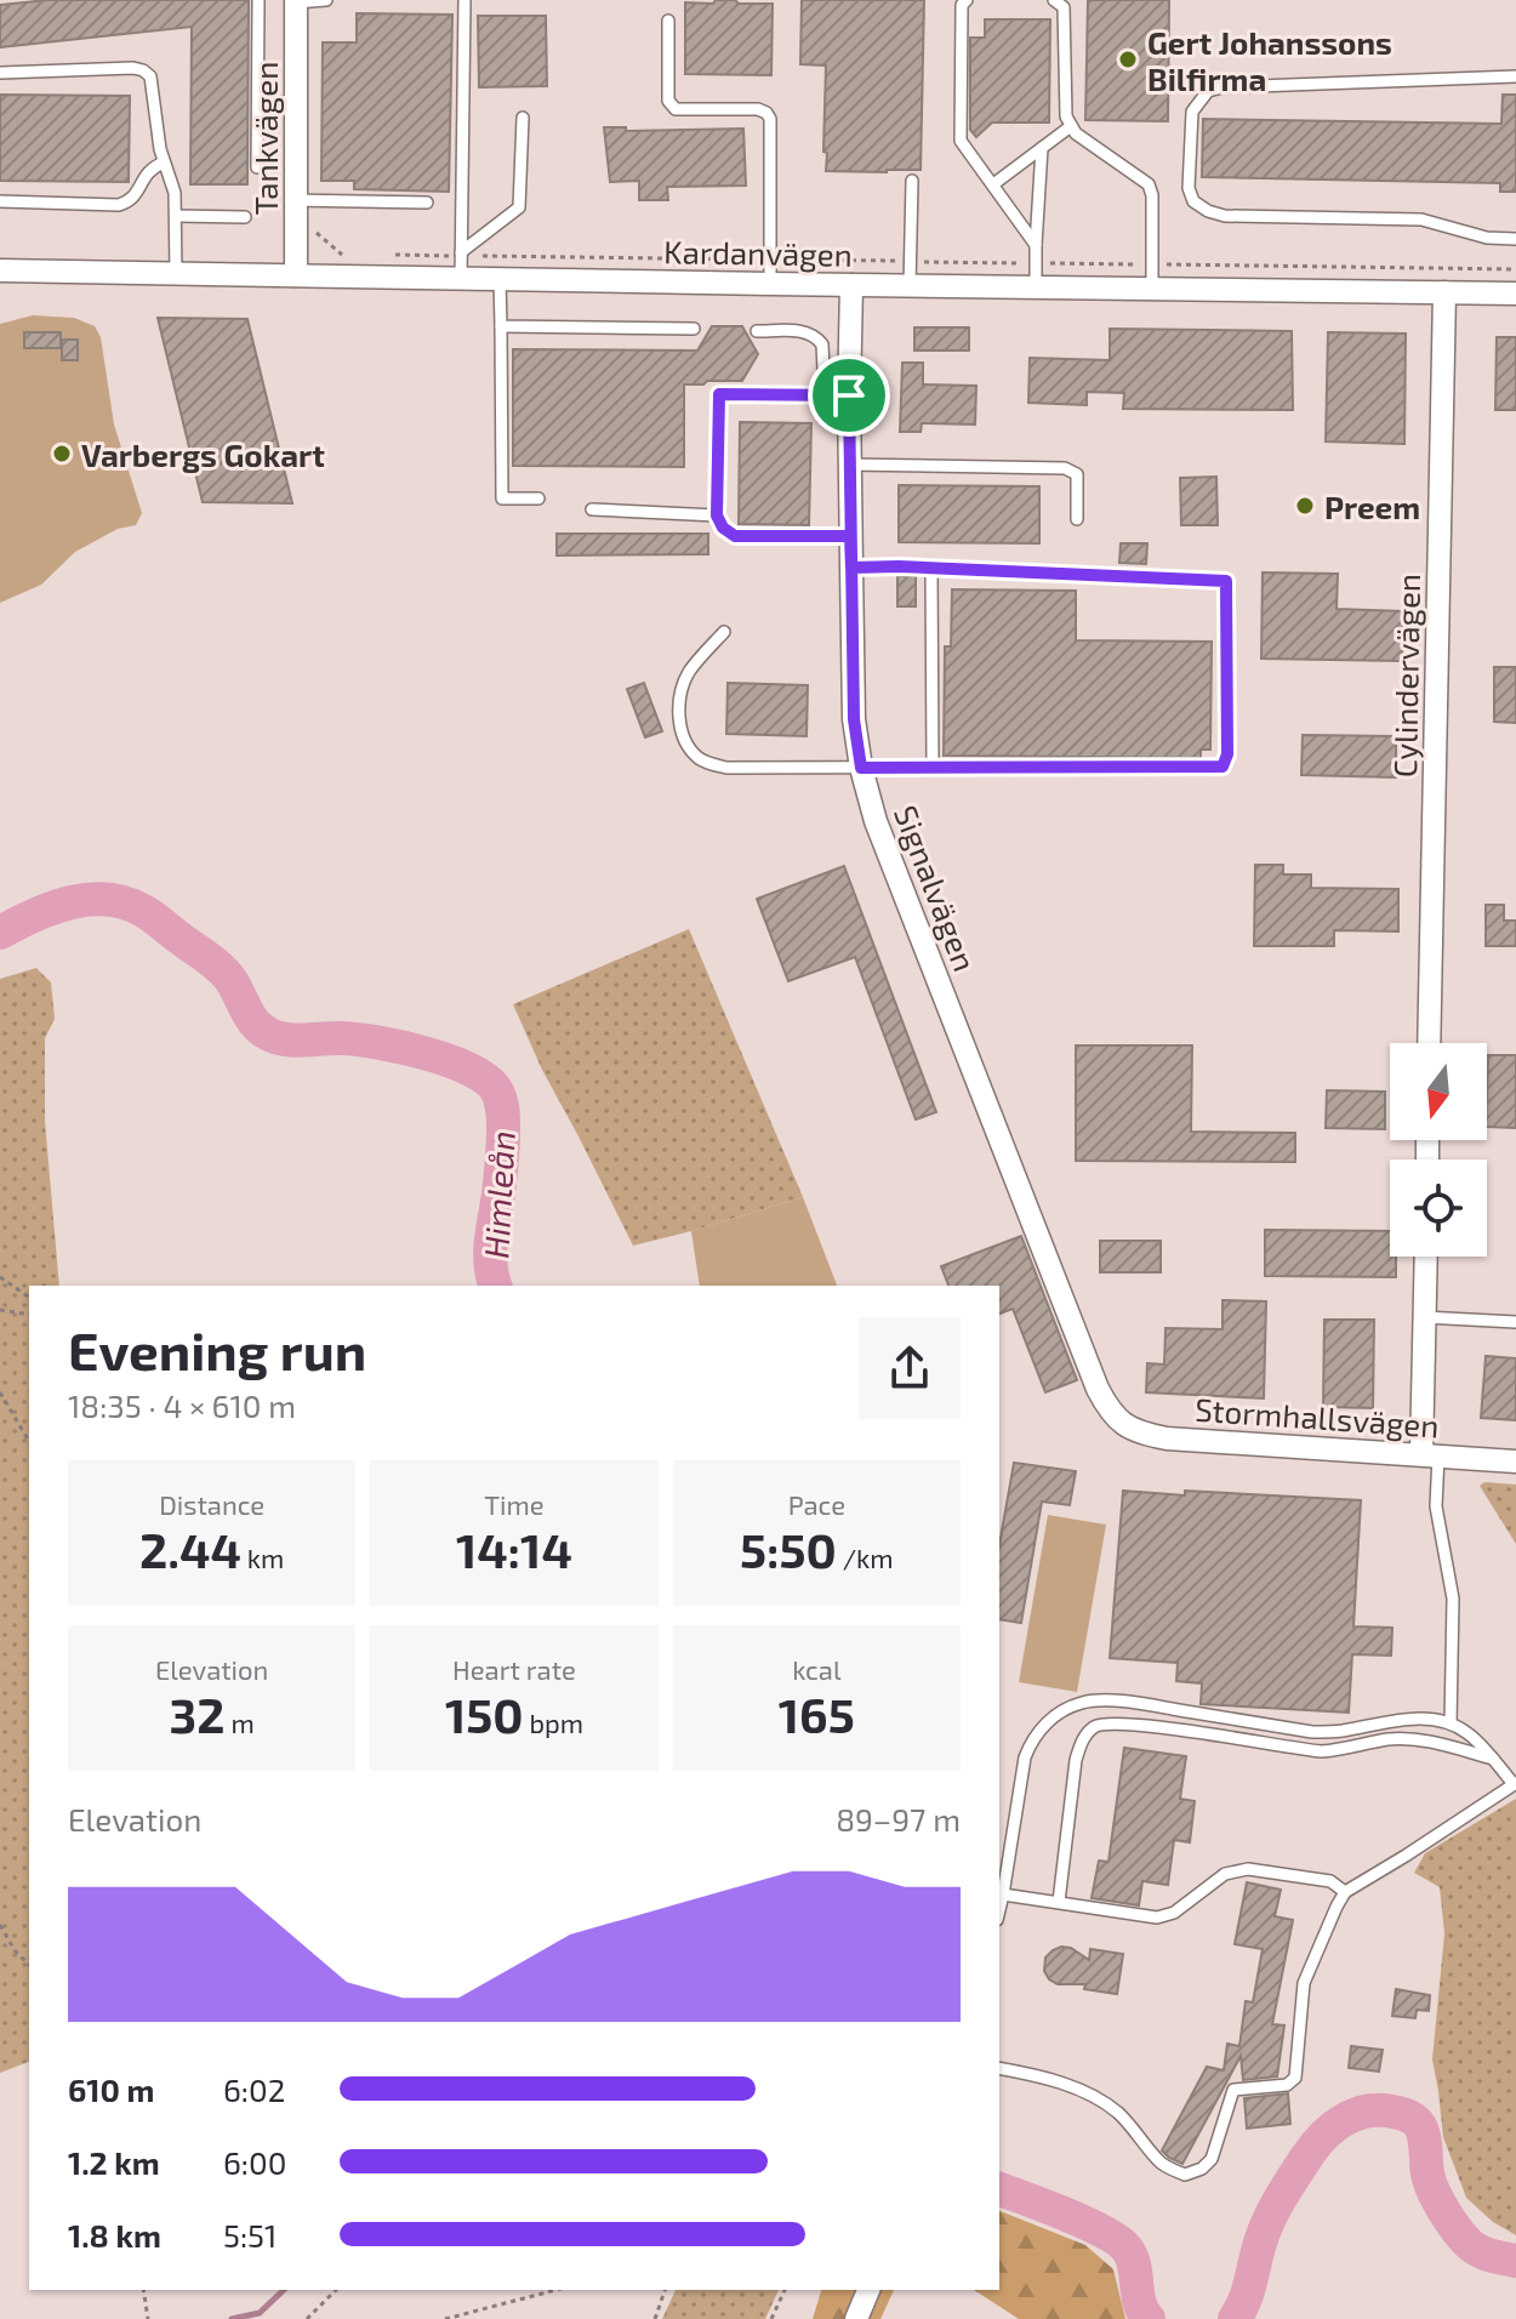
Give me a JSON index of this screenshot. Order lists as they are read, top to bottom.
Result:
{
  "streets": {
    "street": [
      "Tankvägen",
      "Kardanvägen",
      "Cylindervägen",
      "Signalvägen",
      "Stormhallsvägen"
    ]
  },
  "crossings": [
    ["Tankvägen", "Kardanvägen"],
    ["Kardanvägen", "Cylindervägen"],
    ["Kardanvägen", "Signalvägen"],
    ["Signalvägen", "Stormhallsvägen"]
  ],
  "water": ["Himleån"],
  "places": ["Gert Johanssons Bilfirma", "Varbergs Gokart", "Preem"],
  "north": "bottom",
  "page": {
    "heading": ["Evening run", "18:35 · 4 × 610 m"],
    "stats": [
      ["Distance", "2.44 km"],
      ["Time", "14:14"],
      ["Pace", "5:50 /km"],
      ["Elevation", "32 m"],
      ["Heart rate", "150 bpm"],
      ["kcal", "165"]
    ],
    "chart": ["Elevation", "89–97 m"],
    "list": [
      {
        "name": "610 m",
        "note": "6:02"
      },
      {
        "name": "1.2 km",
        "note": "6:00"
      },
      {
        "name": "1.8 km",
        "note": "5:51"
      }
    ]
  }
}
